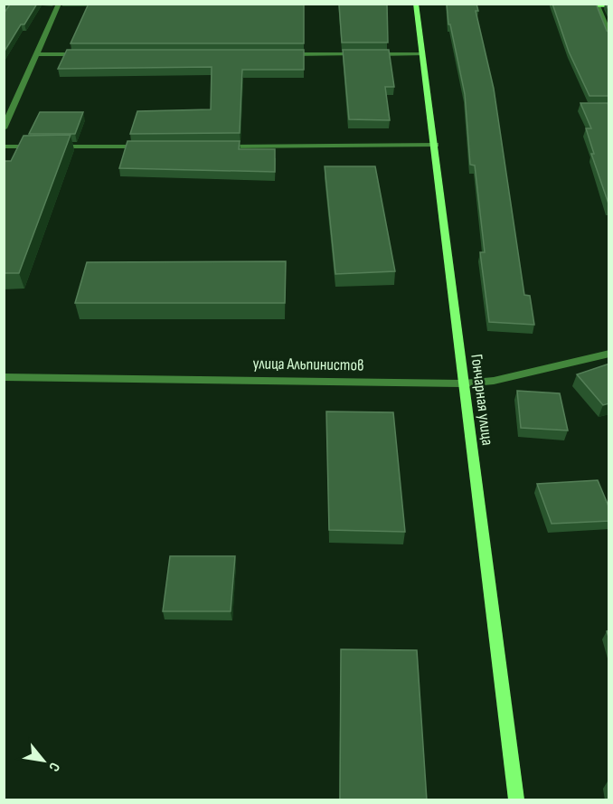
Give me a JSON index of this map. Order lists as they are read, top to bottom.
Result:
{
  "streets": {
    "street": ["улица Альпинистов", "Гончарная улица"]
  },
  "crossings": [
    ["улица Альпинистов", "Гончарная улица"]
  ],
  "north": "bottom right"
}
